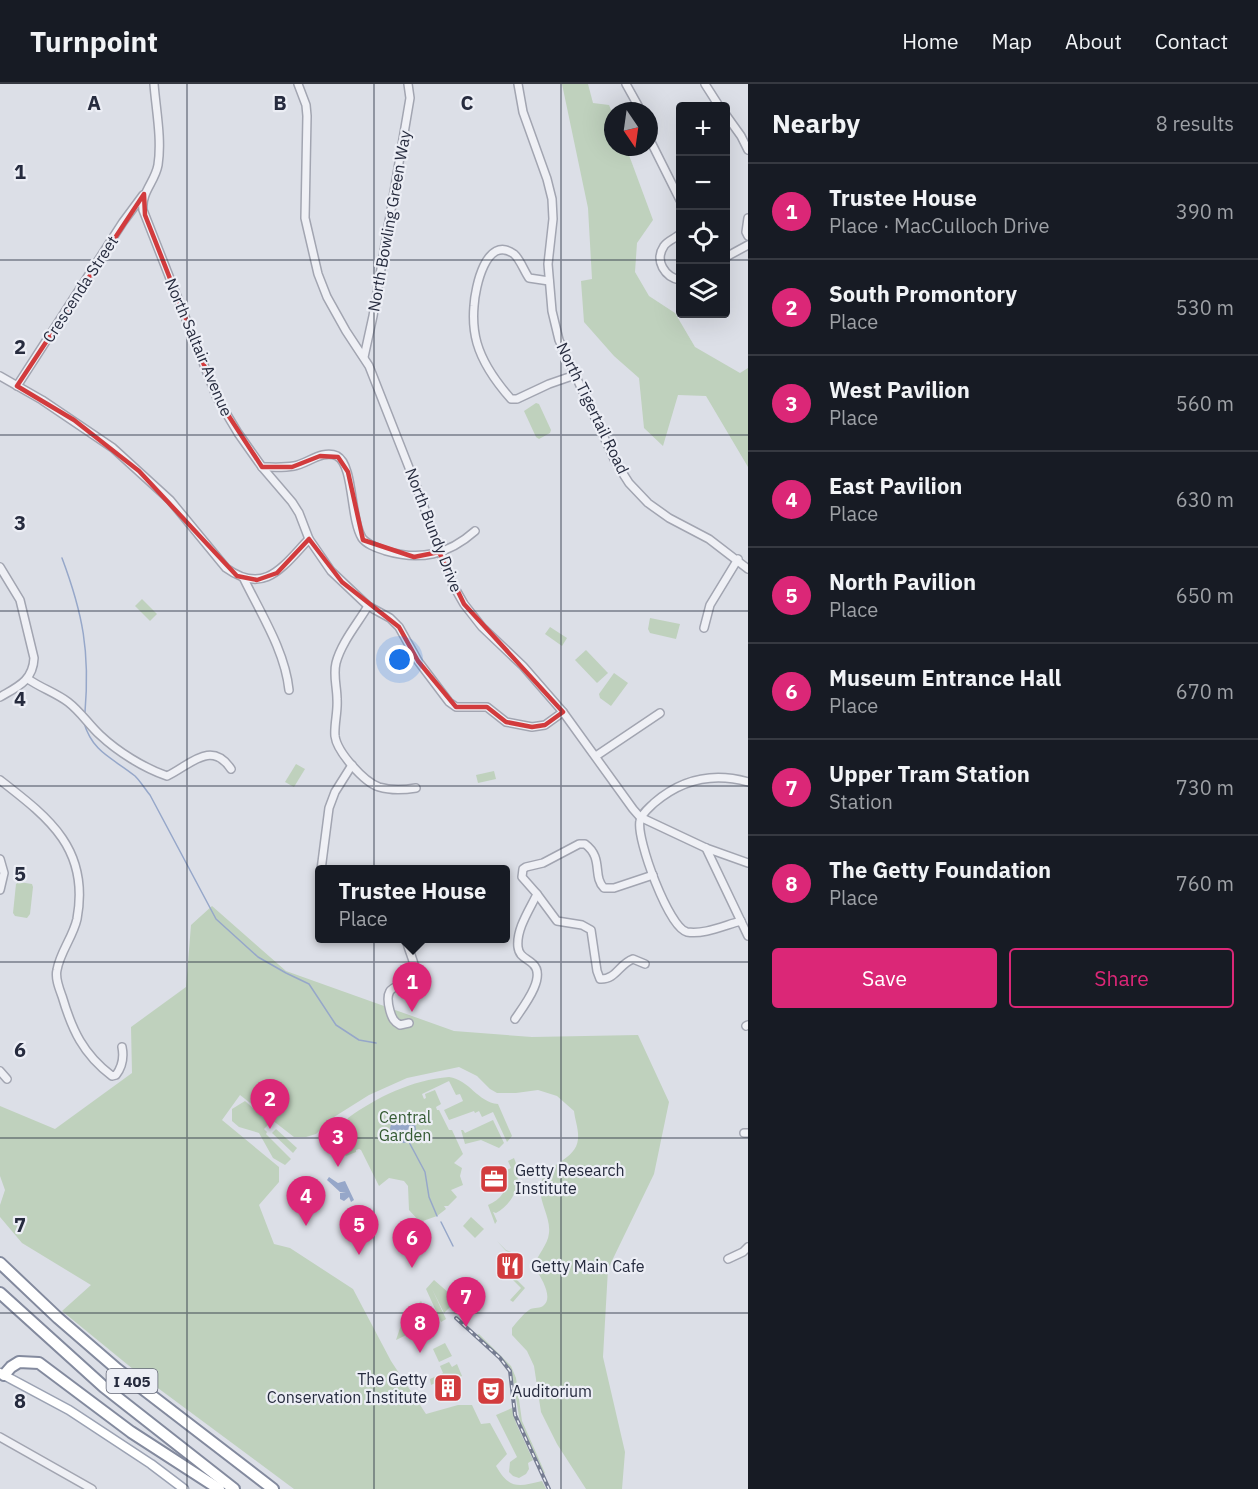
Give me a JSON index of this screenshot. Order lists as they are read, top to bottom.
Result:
{
  "streets": {
    "highway": ["I 405"],
    "street": [
      "North Bowling Green Way",
      "Crescenda Street",
      "North Saltair Avenue",
      "North Tigertail Road",
      "North Bundy Drive"
    ]
  },
  "crossings": [
    ["North Bowling Green Way", "North Bundy Drive"],
    ["Crescenda Street", "North Saltair Avenue"],
    ["North Saltair Avenue", "North Bundy Drive"]
  ],
  "parks": ["Central Garden"],
  "places": {
    "office": ["Getty Research Institute"],
    "restaurant": ["Getty Main Cafe"],
    "building": ["The Getty Conservation Institute"],
    "theatre": ["Auditorium"]
  },
  "north": "bottom",
  "page": {
    "header": "Turnpoint",
    "nav": [
      "Home",
      "Map",
      "About",
      "Contact"
    ],
    "heading": ["Nearby", "8 results"],
    "map_buttons": ["+", "−"],
    "list": [
      {
        "mark": "1",
        "name": "Trustee House",
        "note": "Place · MacCulloch Drive",
        "value": "390 m"
      },
      {
        "mark": "2",
        "name": "South Promontory",
        "note": "Place",
        "value": "530 m"
      },
      {
        "mark": "3",
        "name": "West Pavilion",
        "note": "Place",
        "value": "560 m"
      },
      {
        "mark": "4",
        "name": "East Pavilion",
        "note": "Place",
        "value": "630 m"
      },
      {
        "mark": "5",
        "name": "North Pavilion",
        "note": "Place",
        "value": "650 m"
      },
      {
        "mark": "6",
        "name": "Museum Entrance Hall",
        "note": "Place",
        "value": "670 m"
      },
      {
        "mark": "7",
        "name": "Upper Tram Station",
        "note": "Station",
        "value": "730 m"
      },
      {
        "mark": "8",
        "name": "The Getty Foundation",
        "note": "Place",
        "value": "760 m"
      }
    ],
    "popup": ["Trustee House", "Place"],
    "buttons": ["Save", "Share"],
    "pins": [
      "1",
      "2",
      "3",
      "4",
      "5",
      "6",
      "7",
      "8"
    ]
  },
  "grid": {
    "columns": ["A", "B", "C"],
    "rows": [
      "1",
      "2",
      "3",
      "4",
      "5",
      "6",
      "7",
      "8"
    ]
  }
}
